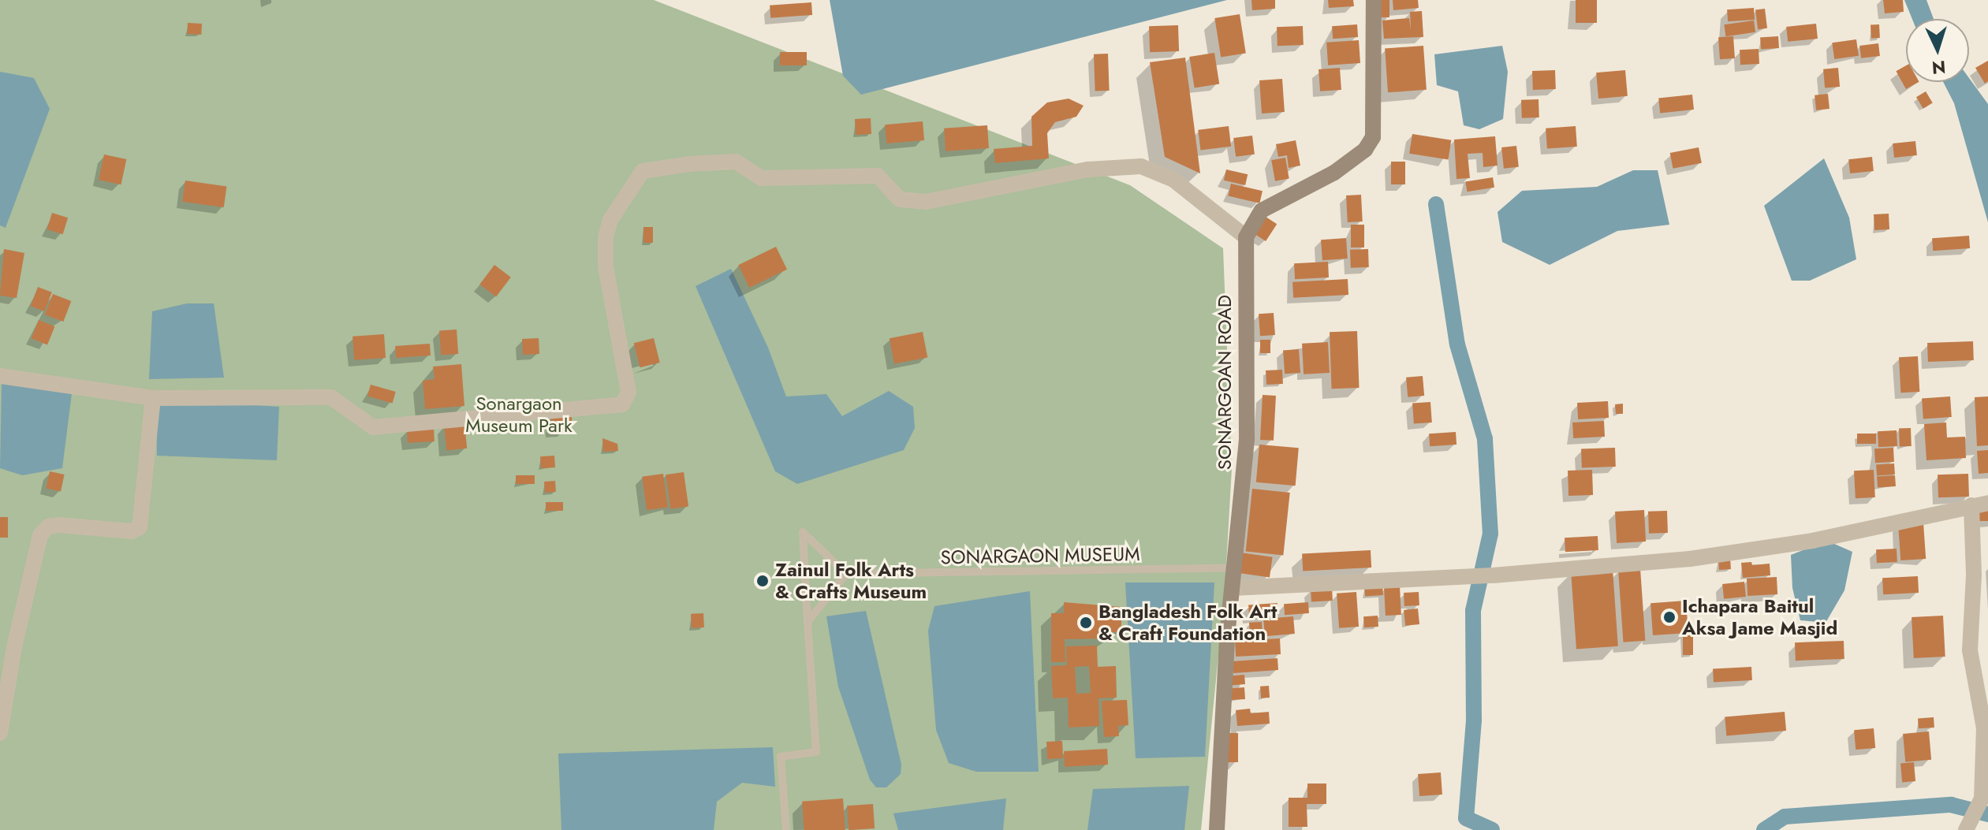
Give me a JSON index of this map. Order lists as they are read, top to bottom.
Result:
{
  "streets": {
    "main road": ["SONARGOAN ROAD"],
    "lane": ["SONARGAON MUSEUM"]
  },
  "crossings": [
    ["SONARGOAN ROAD", "SONARGAON MUSEUM"]
  ],
  "parks": ["Sonargaon Museum Park"],
  "places": ["Zainul Folk Arts & Crafts Museum", "Ichapara Baitul Aksa Jame Masjid", "Bangladesh Folk Art & Craft Foundation"],
  "north": "bottom"
}
